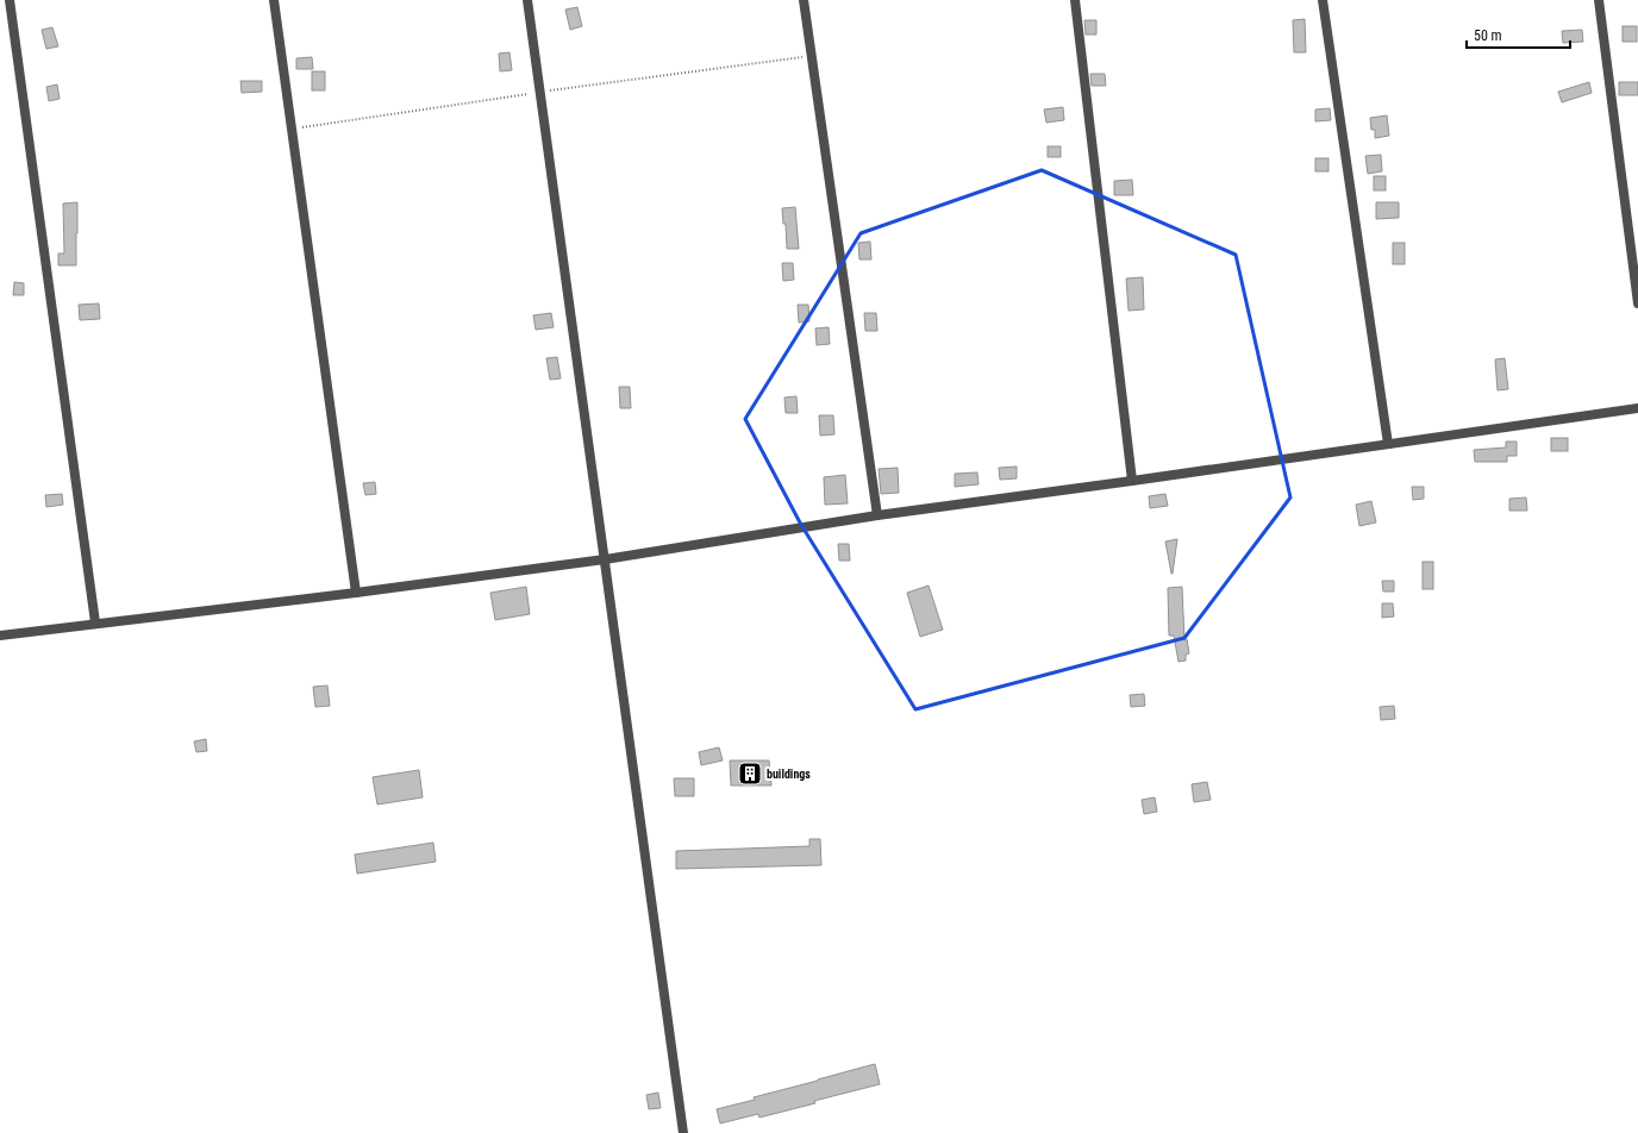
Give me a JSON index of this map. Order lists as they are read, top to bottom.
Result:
{
  "places": {
    "building": ["buildings"]
  },
  "scale_bar": "50 m"
}
